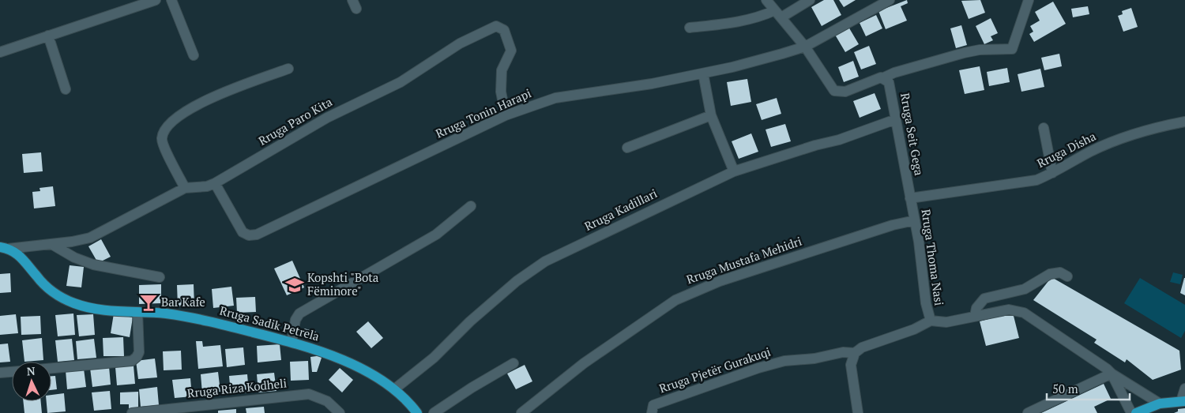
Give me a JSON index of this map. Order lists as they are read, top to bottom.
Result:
{
  "streets": {
    "main road": ["Rruga Sadik Petrela"],
    "street": [
      "Rruga Tonin Harapi",
      "Rruga Paro Kita",
      "Rruga Seit Gega",
      "Rruga Disha",
      "Rruga Kadillari",
      "Rruga Thoma Nasi",
      "Rruga Mustafa Mehidri",
      "Rruga Pjetër Gurakuqi",
      "Rruga Riza Kodheli"
    ]
  },
  "crossings": [
    ["Rruga Tonin Harapi", "Rruga Paro Kita"],
    ["Rruga Paro Kita", "Rruga Sadik Petrela"],
    ["Rruga Seit Gega", "Rruga Disha"],
    ["Rruga Seit Gega", "Rruga Kadillari"],
    ["Rruga Seit Gega", "Rruga Thoma Nasi"],
    ["Rruga Disha", "Rruga Thoma Nasi"],
    ["Rruga Kadillari", "Rruga Sadik Petrela"],
    ["Rruga Thoma Nasi", "Rruga Mustafa Mehidri"]
  ],
  "places": {
    "school or university": ["Kopshti \"Bota Fëminore\""],
    "bar": ["Bar Kafe"]
  },
  "scale_bar": "50 m",
  "north": "top"
}
